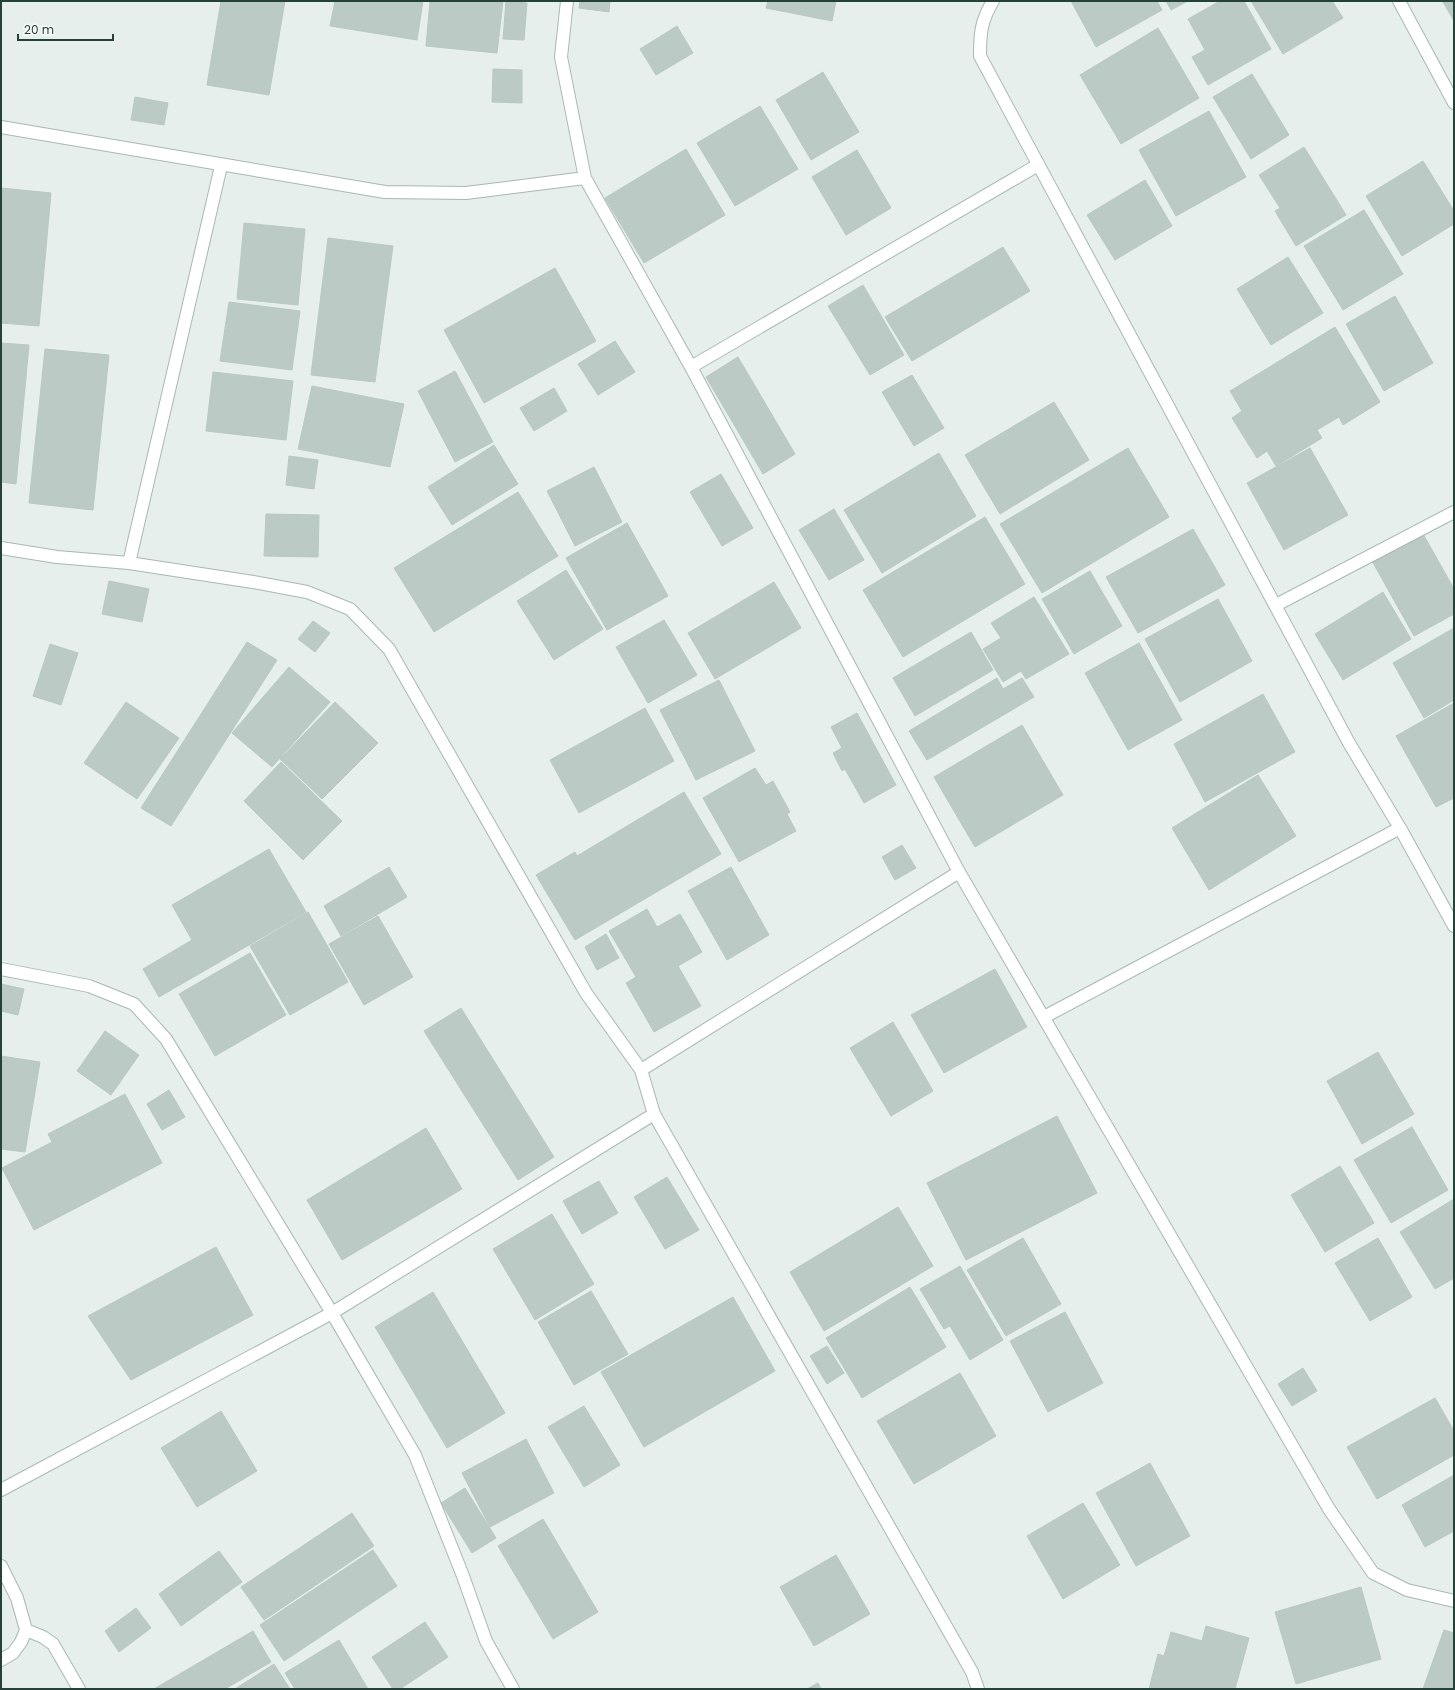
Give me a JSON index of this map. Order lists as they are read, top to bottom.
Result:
{
  "scale_bar": "20 m"
}
